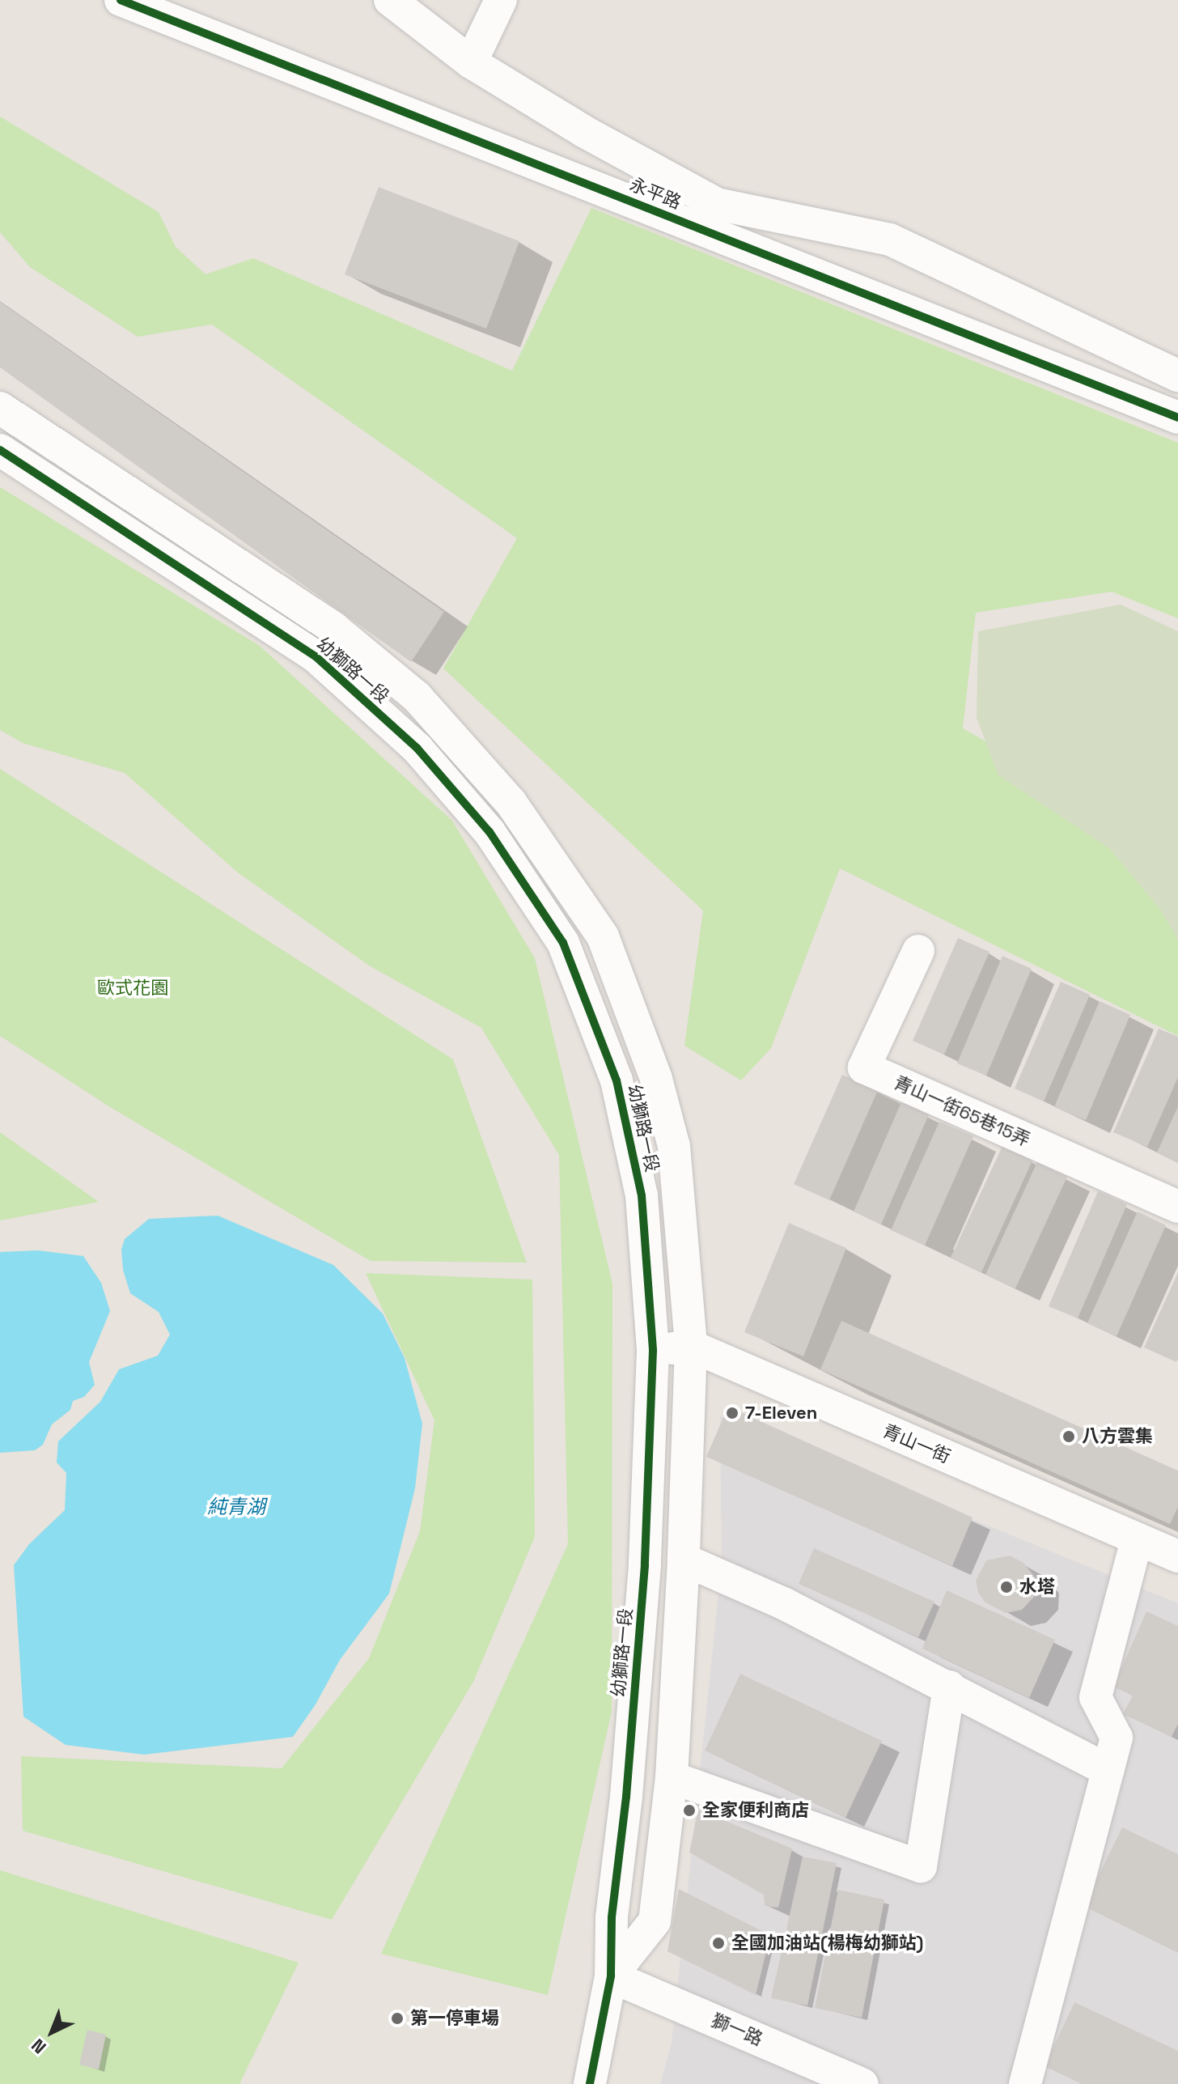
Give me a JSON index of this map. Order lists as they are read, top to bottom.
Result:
{
  "streets": {
    "street": [
      "永平路",
      "幼獅路一段",
      "青山一街65巷15弄",
      "青山一街",
      "獅一路"
    ]
  },
  "crossings": [
    ["幼獅路一段", "青山一街"],
    ["幼獅路一段", "獅一路"]
  ],
  "water": ["純青湖"],
  "parks": ["歐式花園"],
  "places": [
    "7-Eleven",
    "八方雲集",
    "水塔",
    "全家便利商店",
    "全國加油站(楊梅幼獅站)",
    "第一停車場"
  ],
  "north": "bottom left"
}
